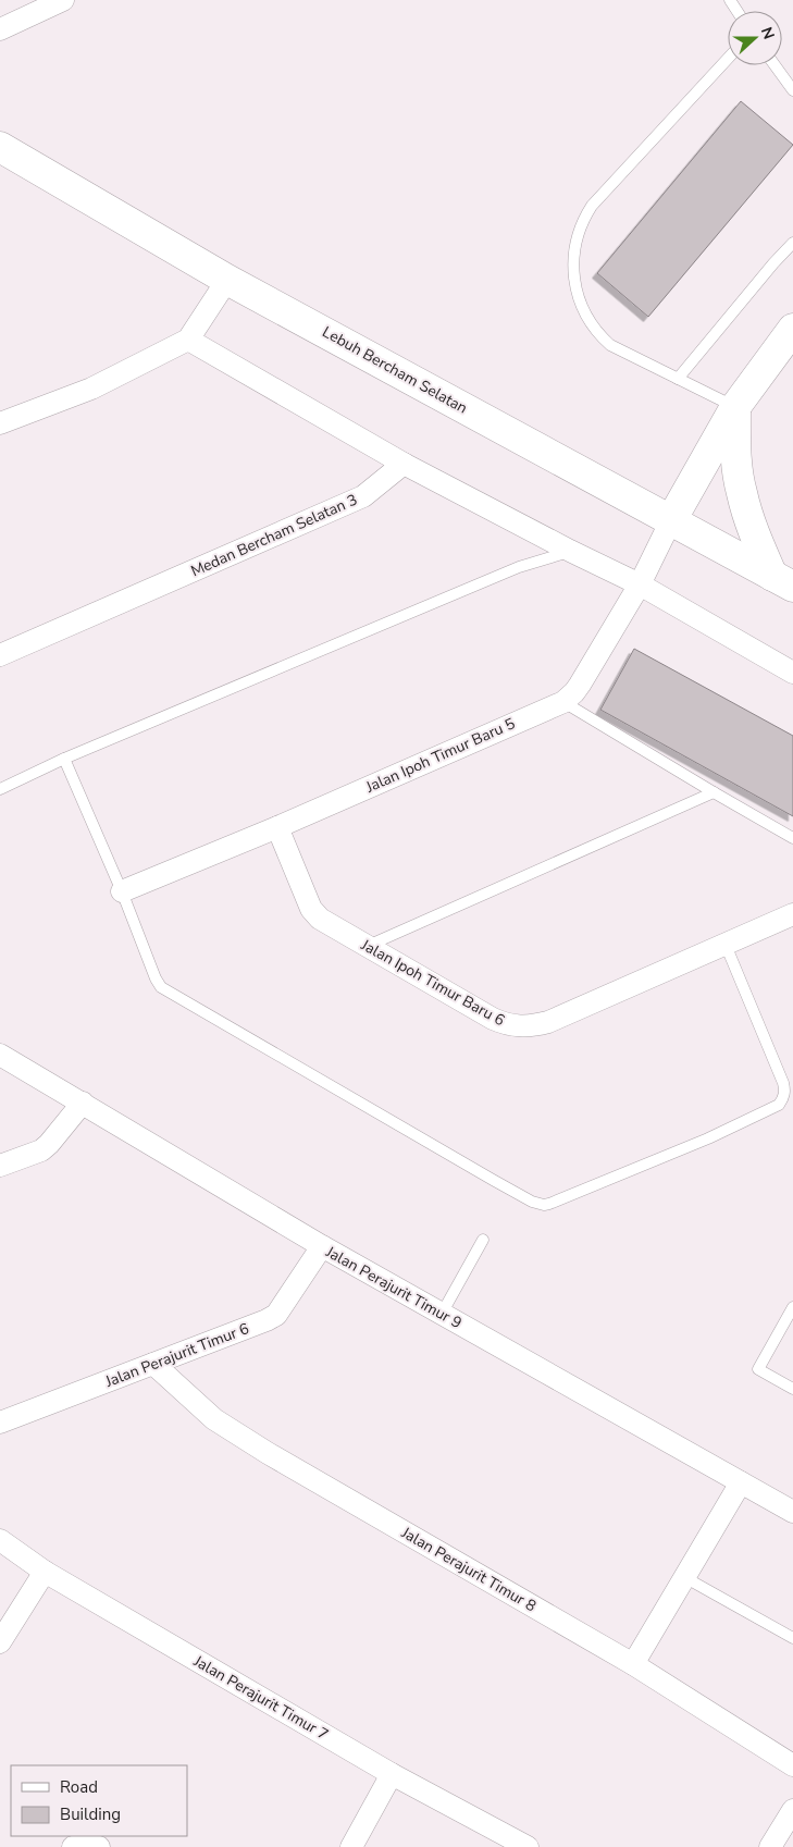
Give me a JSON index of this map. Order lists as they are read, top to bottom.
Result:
{
  "streets": {
    "street": [
      "Lebuh Bercham Selatan",
      "Medan Bercham Selatan 3",
      "Jalan Ipoh Timur Baru 5",
      "Jalan Ipoh Timur Baru 6",
      "Jalan Perajurit Timur 9",
      "Jalan Perajurit Timur 6",
      "Jalan Perajurit Timur 8",
      "Jalan Perajurit Timur 7"
    ]
  },
  "crossings": [
    ["Lebuh Bercham Selatan", "Jalan Ipoh Timur Baru 5"],
    ["Jalan Ipoh Timur Baru 5", "Jalan Ipoh Timur Baru 6"],
    ["Jalan Perajurit Timur 9", "Jalan Perajurit Timur 6"],
    ["Jalan Perajurit Timur 6", "Jalan Perajurit Timur 8"]
  ],
  "legend": ["Road", "Building"],
  "north": "right"
}
